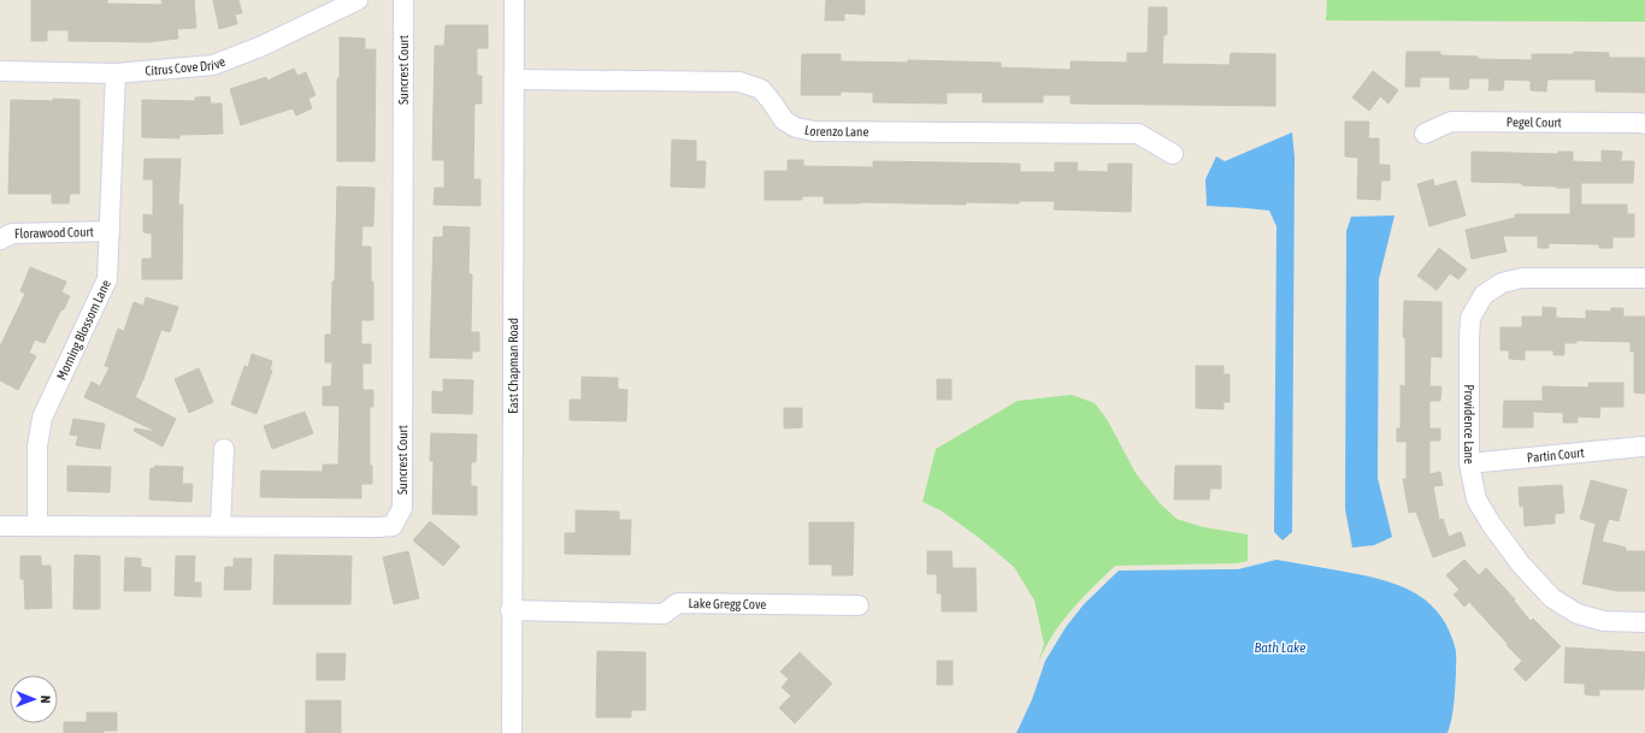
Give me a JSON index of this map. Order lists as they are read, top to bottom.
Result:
{
  "streets": {
    "street": [
      "Citrus Cove Drive",
      "Suncrest Court",
      "Pegel Court",
      "Lorenzo Lane",
      "Florawood Court",
      "Morning Blossom Lane",
      "East Chapman Road",
      "Providence Lane",
      "Partin Court",
      "Lake Gregg Cove"
    ]
  },
  "crossings": [
    ["Citrus Cove Drive", "Morning Blossom Lane"],
    ["Suncrest Court", "Morning Blossom Lane"],
    ["Lorenzo Lane", "East Chapman Road"],
    ["Florawood Court", "Morning Blossom Lane"],
    ["East Chapman Road", "Lake Gregg Cove"],
    ["Providence Lane", "Partin Court"]
  ],
  "water": ["Bath Lake"],
  "north": "right"
}
